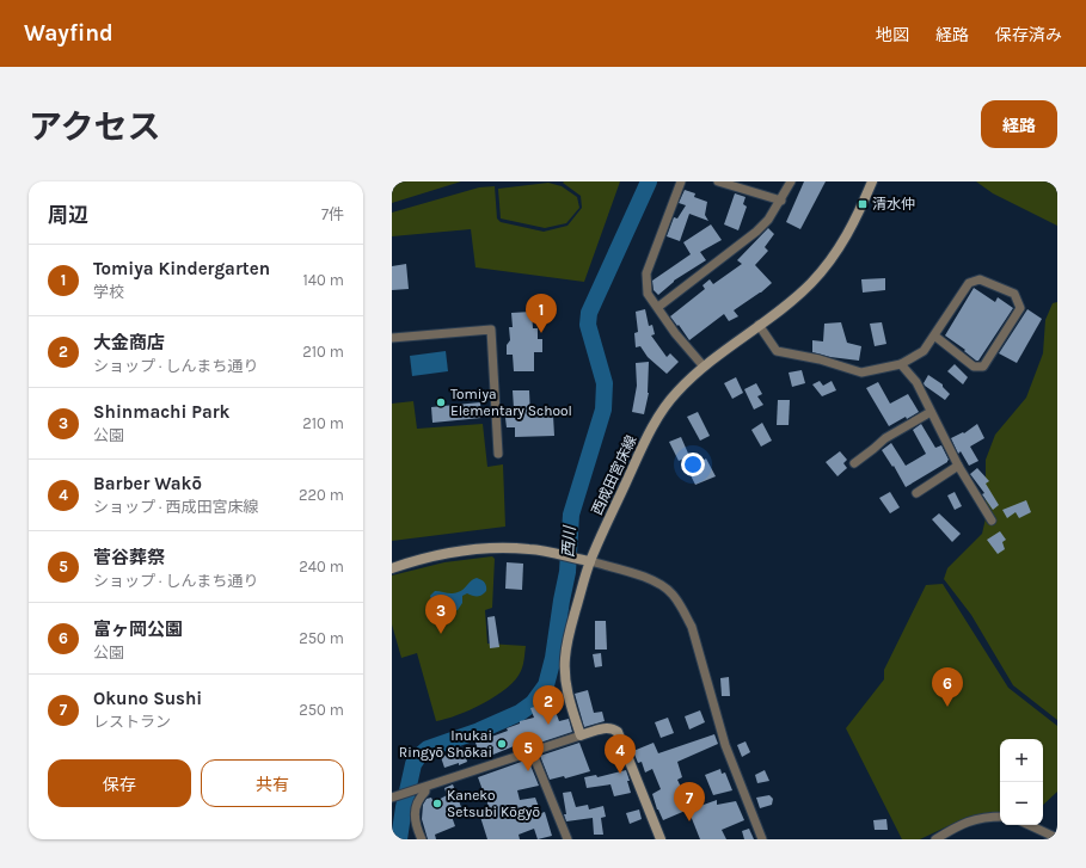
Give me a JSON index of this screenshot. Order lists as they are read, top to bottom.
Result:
{
  "streets": {
    "main road": ["西成田宮床線"]
  },
  "water": ["西川"],
  "places": {
    "transit": ["清水仲"],
    "other": ["Tomiya Elementary School", "Inukai Ringyō Shōkai", "Kaneko Setsubi Kōgyō"]
  },
  "page": {
    "header": "Wayfind",
    "nav": ["地図", "経路", "保存済み"],
    "title": "アクセス",
    "buttons": [
      "経路",
      ["保存", "共有"]
    ],
    "heading": ["周辺", "7件"],
    "list": [
      {
        "mark": "1",
        "name": "Tomiya Kindergarten",
        "note": "学校",
        "value": "140 m"
      },
      {
        "mark": "2",
        "name": "大金商店",
        "note": "ショップ · しんまち通り",
        "value": "210 m"
      },
      {
        "mark": "3",
        "name": "Shinmachi Park",
        "note": "公園",
        "value": "210 m"
      },
      {
        "mark": "4",
        "name": "Barber Wakō",
        "note": "ショップ · 西成田宮床線",
        "value": "220 m"
      },
      {
        "mark": "5",
        "name": "菅谷葬祭",
        "note": "ショップ · しんまち通り",
        "value": "240 m"
      },
      {
        "mark": "6",
        "name": "富ヶ岡公園",
        "note": "公園",
        "value": "250 m"
      },
      {
        "mark": "7",
        "name": "Okuno Sushi",
        "note": "レストラン",
        "value": "250 m"
      }
    ],
    "pins": [
      "1",
      "3",
      "6",
      "2",
      "5",
      "4",
      "7"
    ],
    "map_buttons": ["+", "−"]
  }
}
